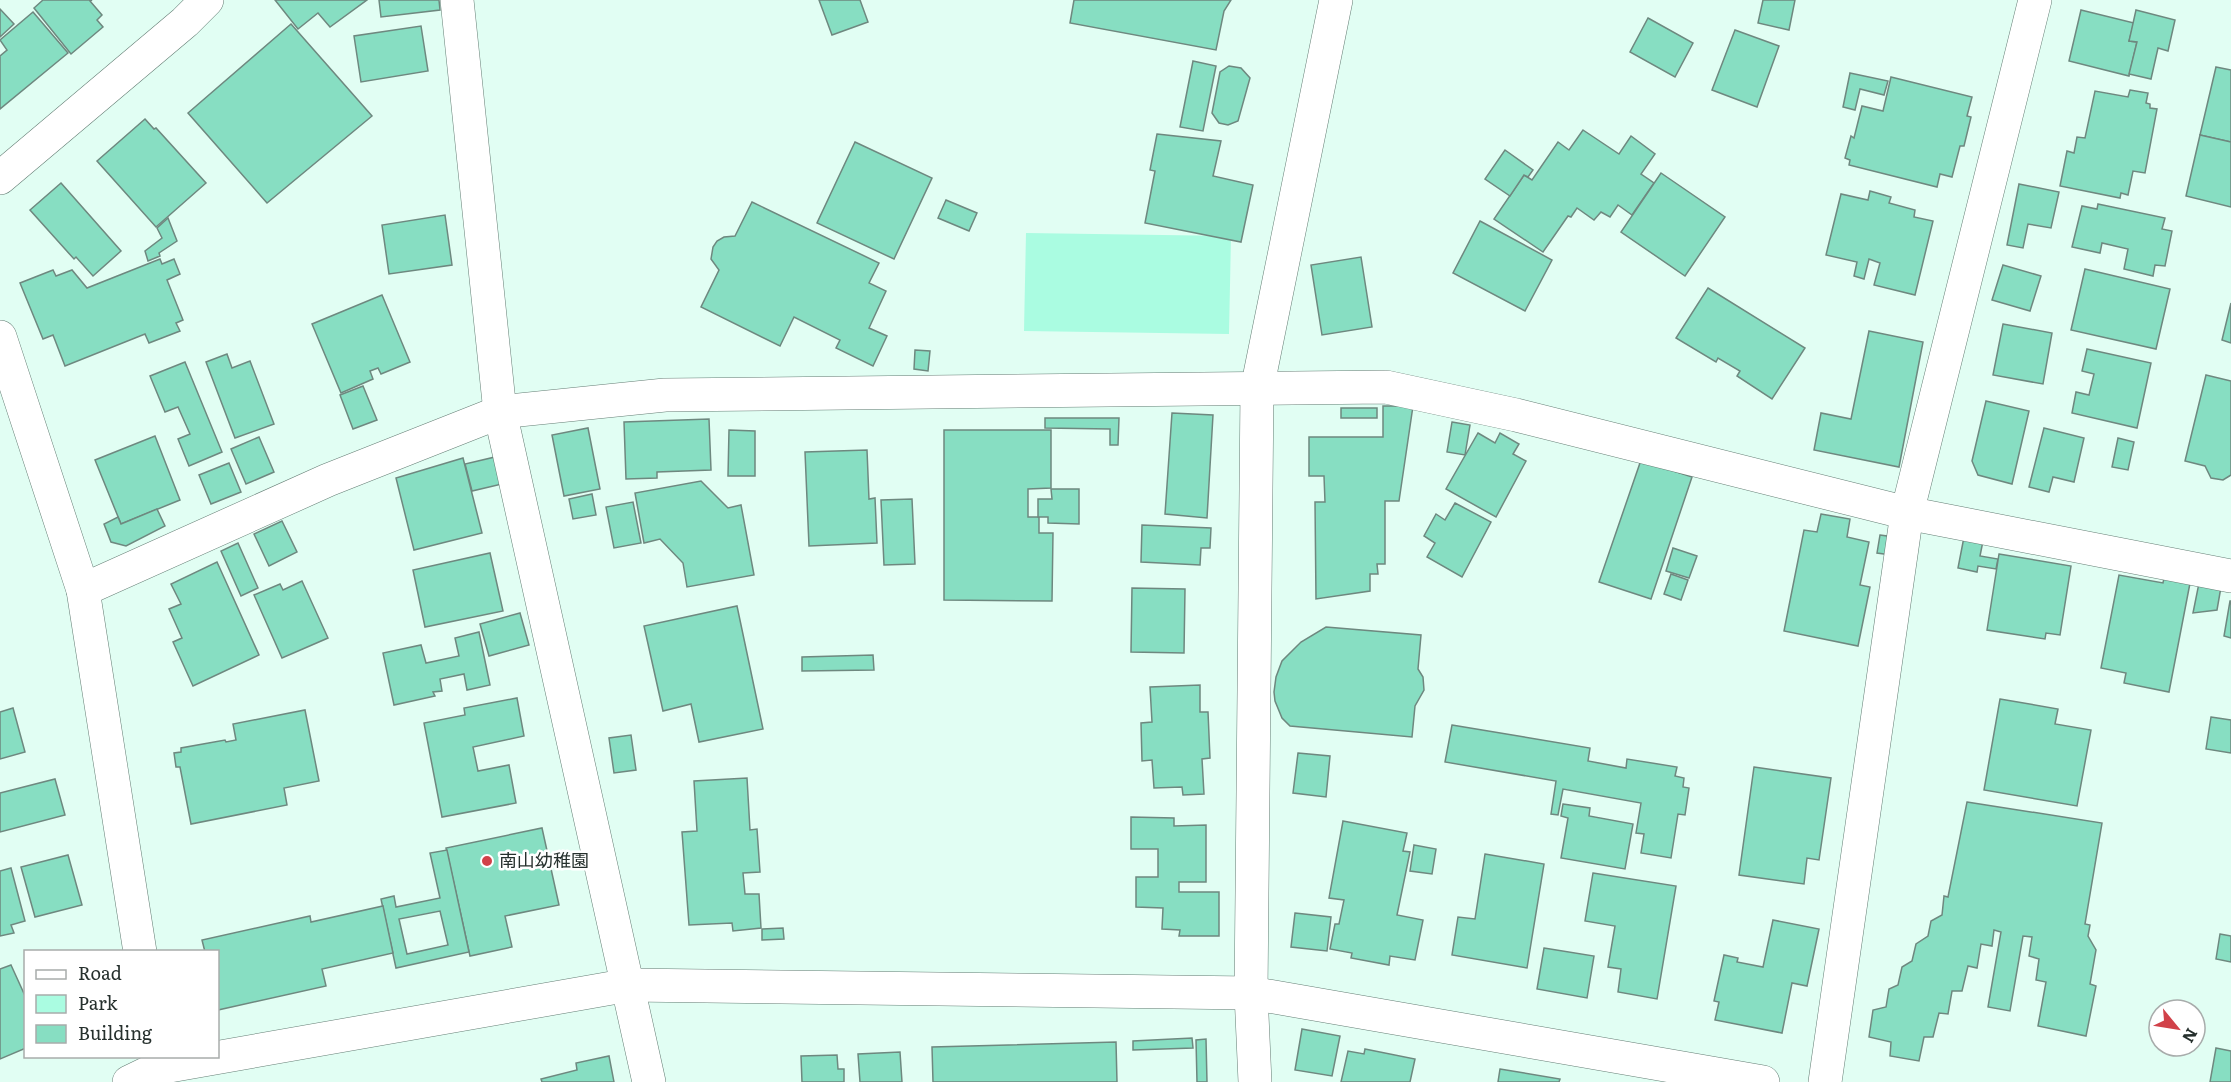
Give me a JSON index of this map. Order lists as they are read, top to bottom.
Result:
{
  "places": ["南山幼稚園"],
  "legend": ["Road", "Park", "Building"],
  "north": "bottom right"
}
